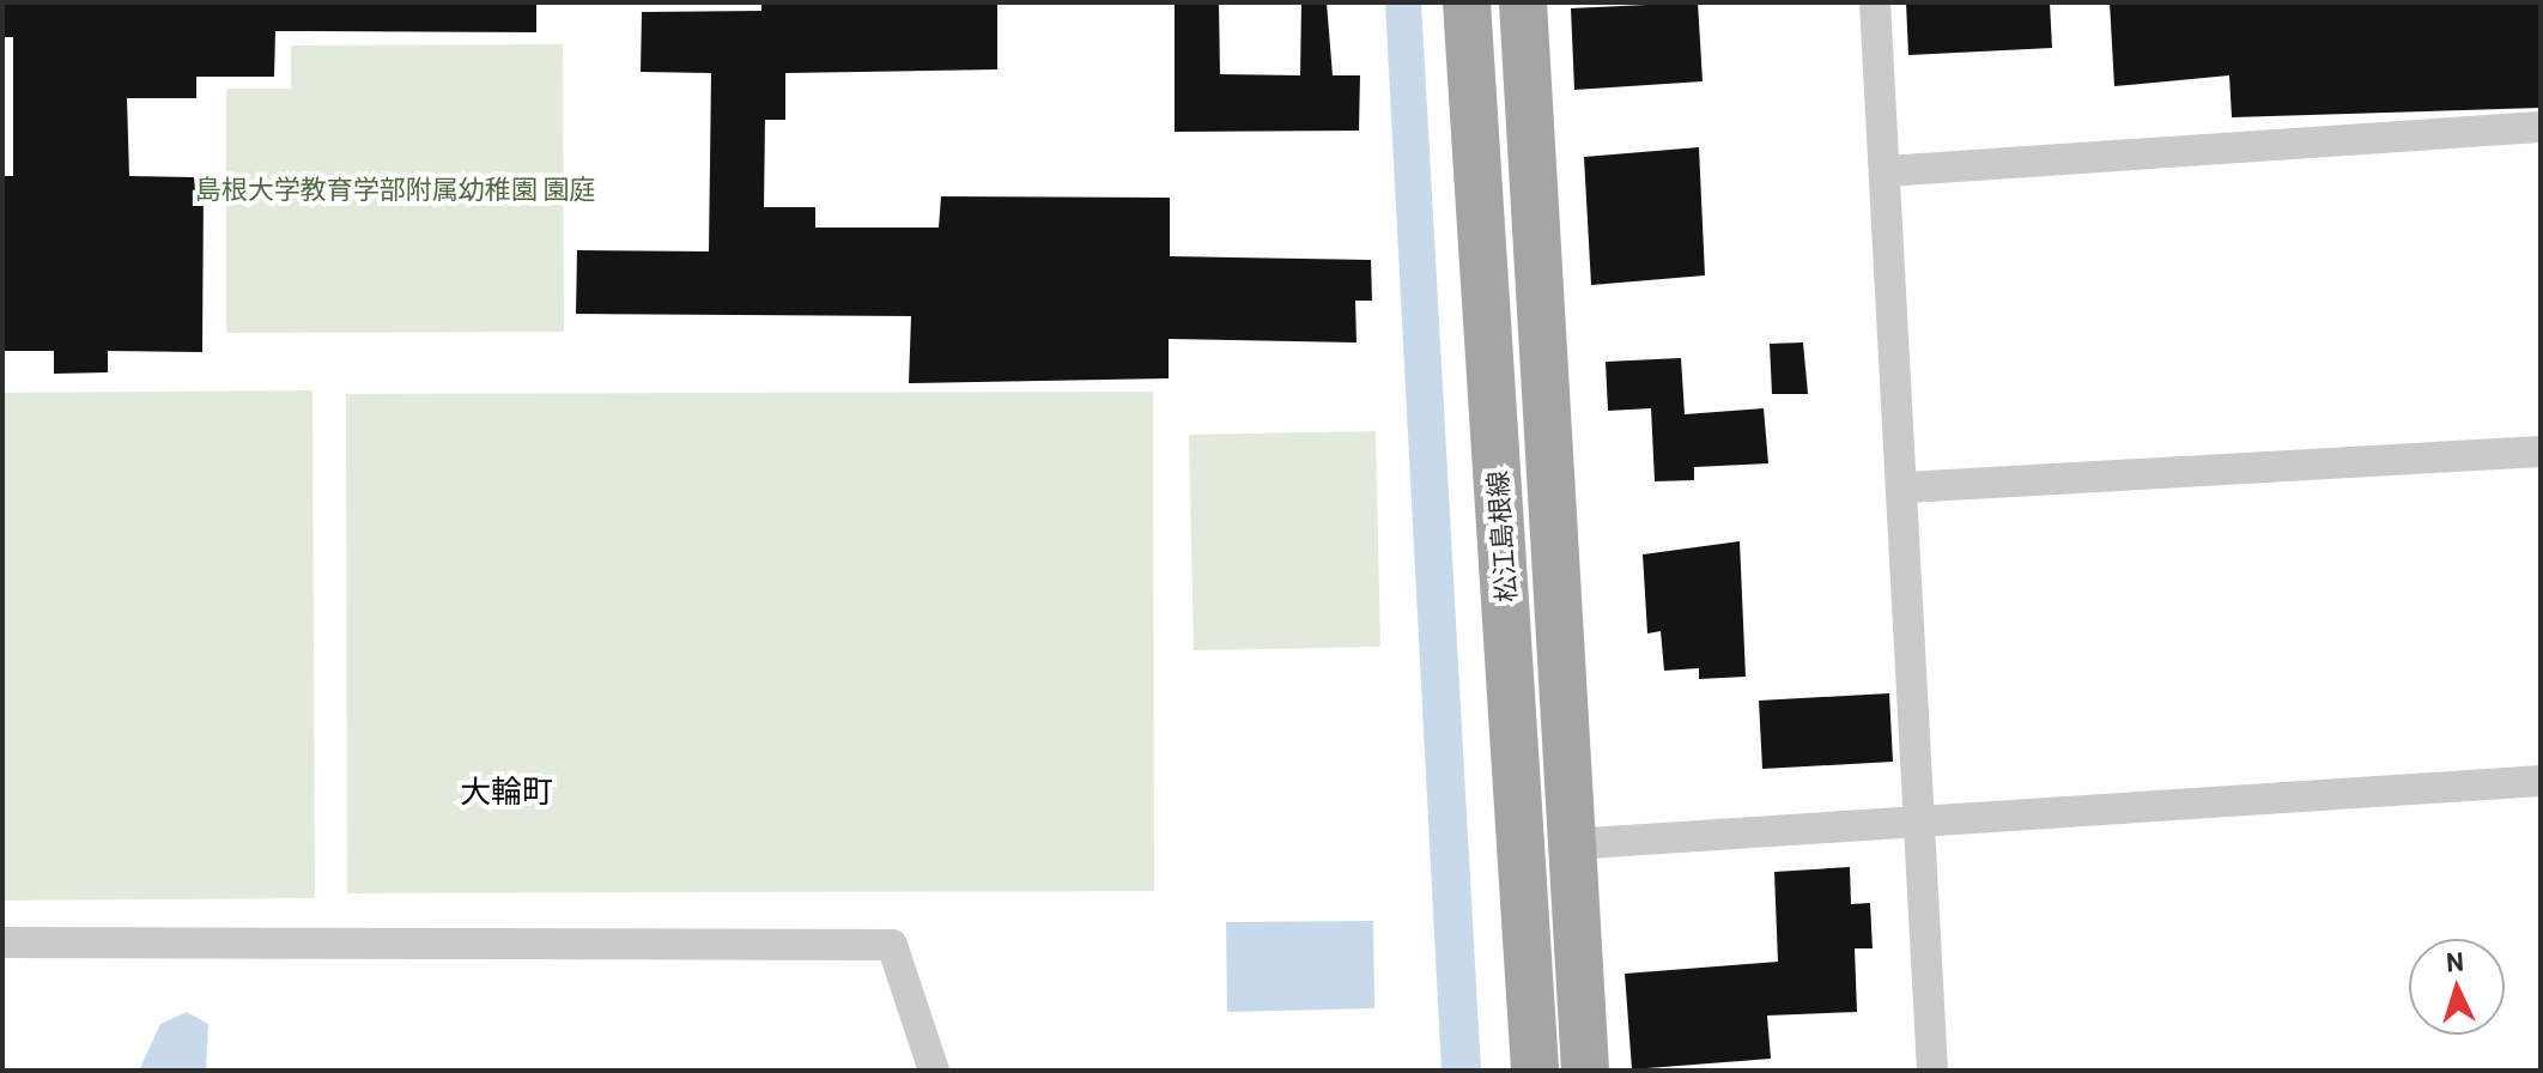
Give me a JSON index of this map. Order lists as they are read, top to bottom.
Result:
{
  "streets": {
    "main road": ["松江島根線"]
  },
  "districts": ["大輪町"],
  "parks": ["島根大学教育学部附属幼稚園 園庭"],
  "north": "top"
}
